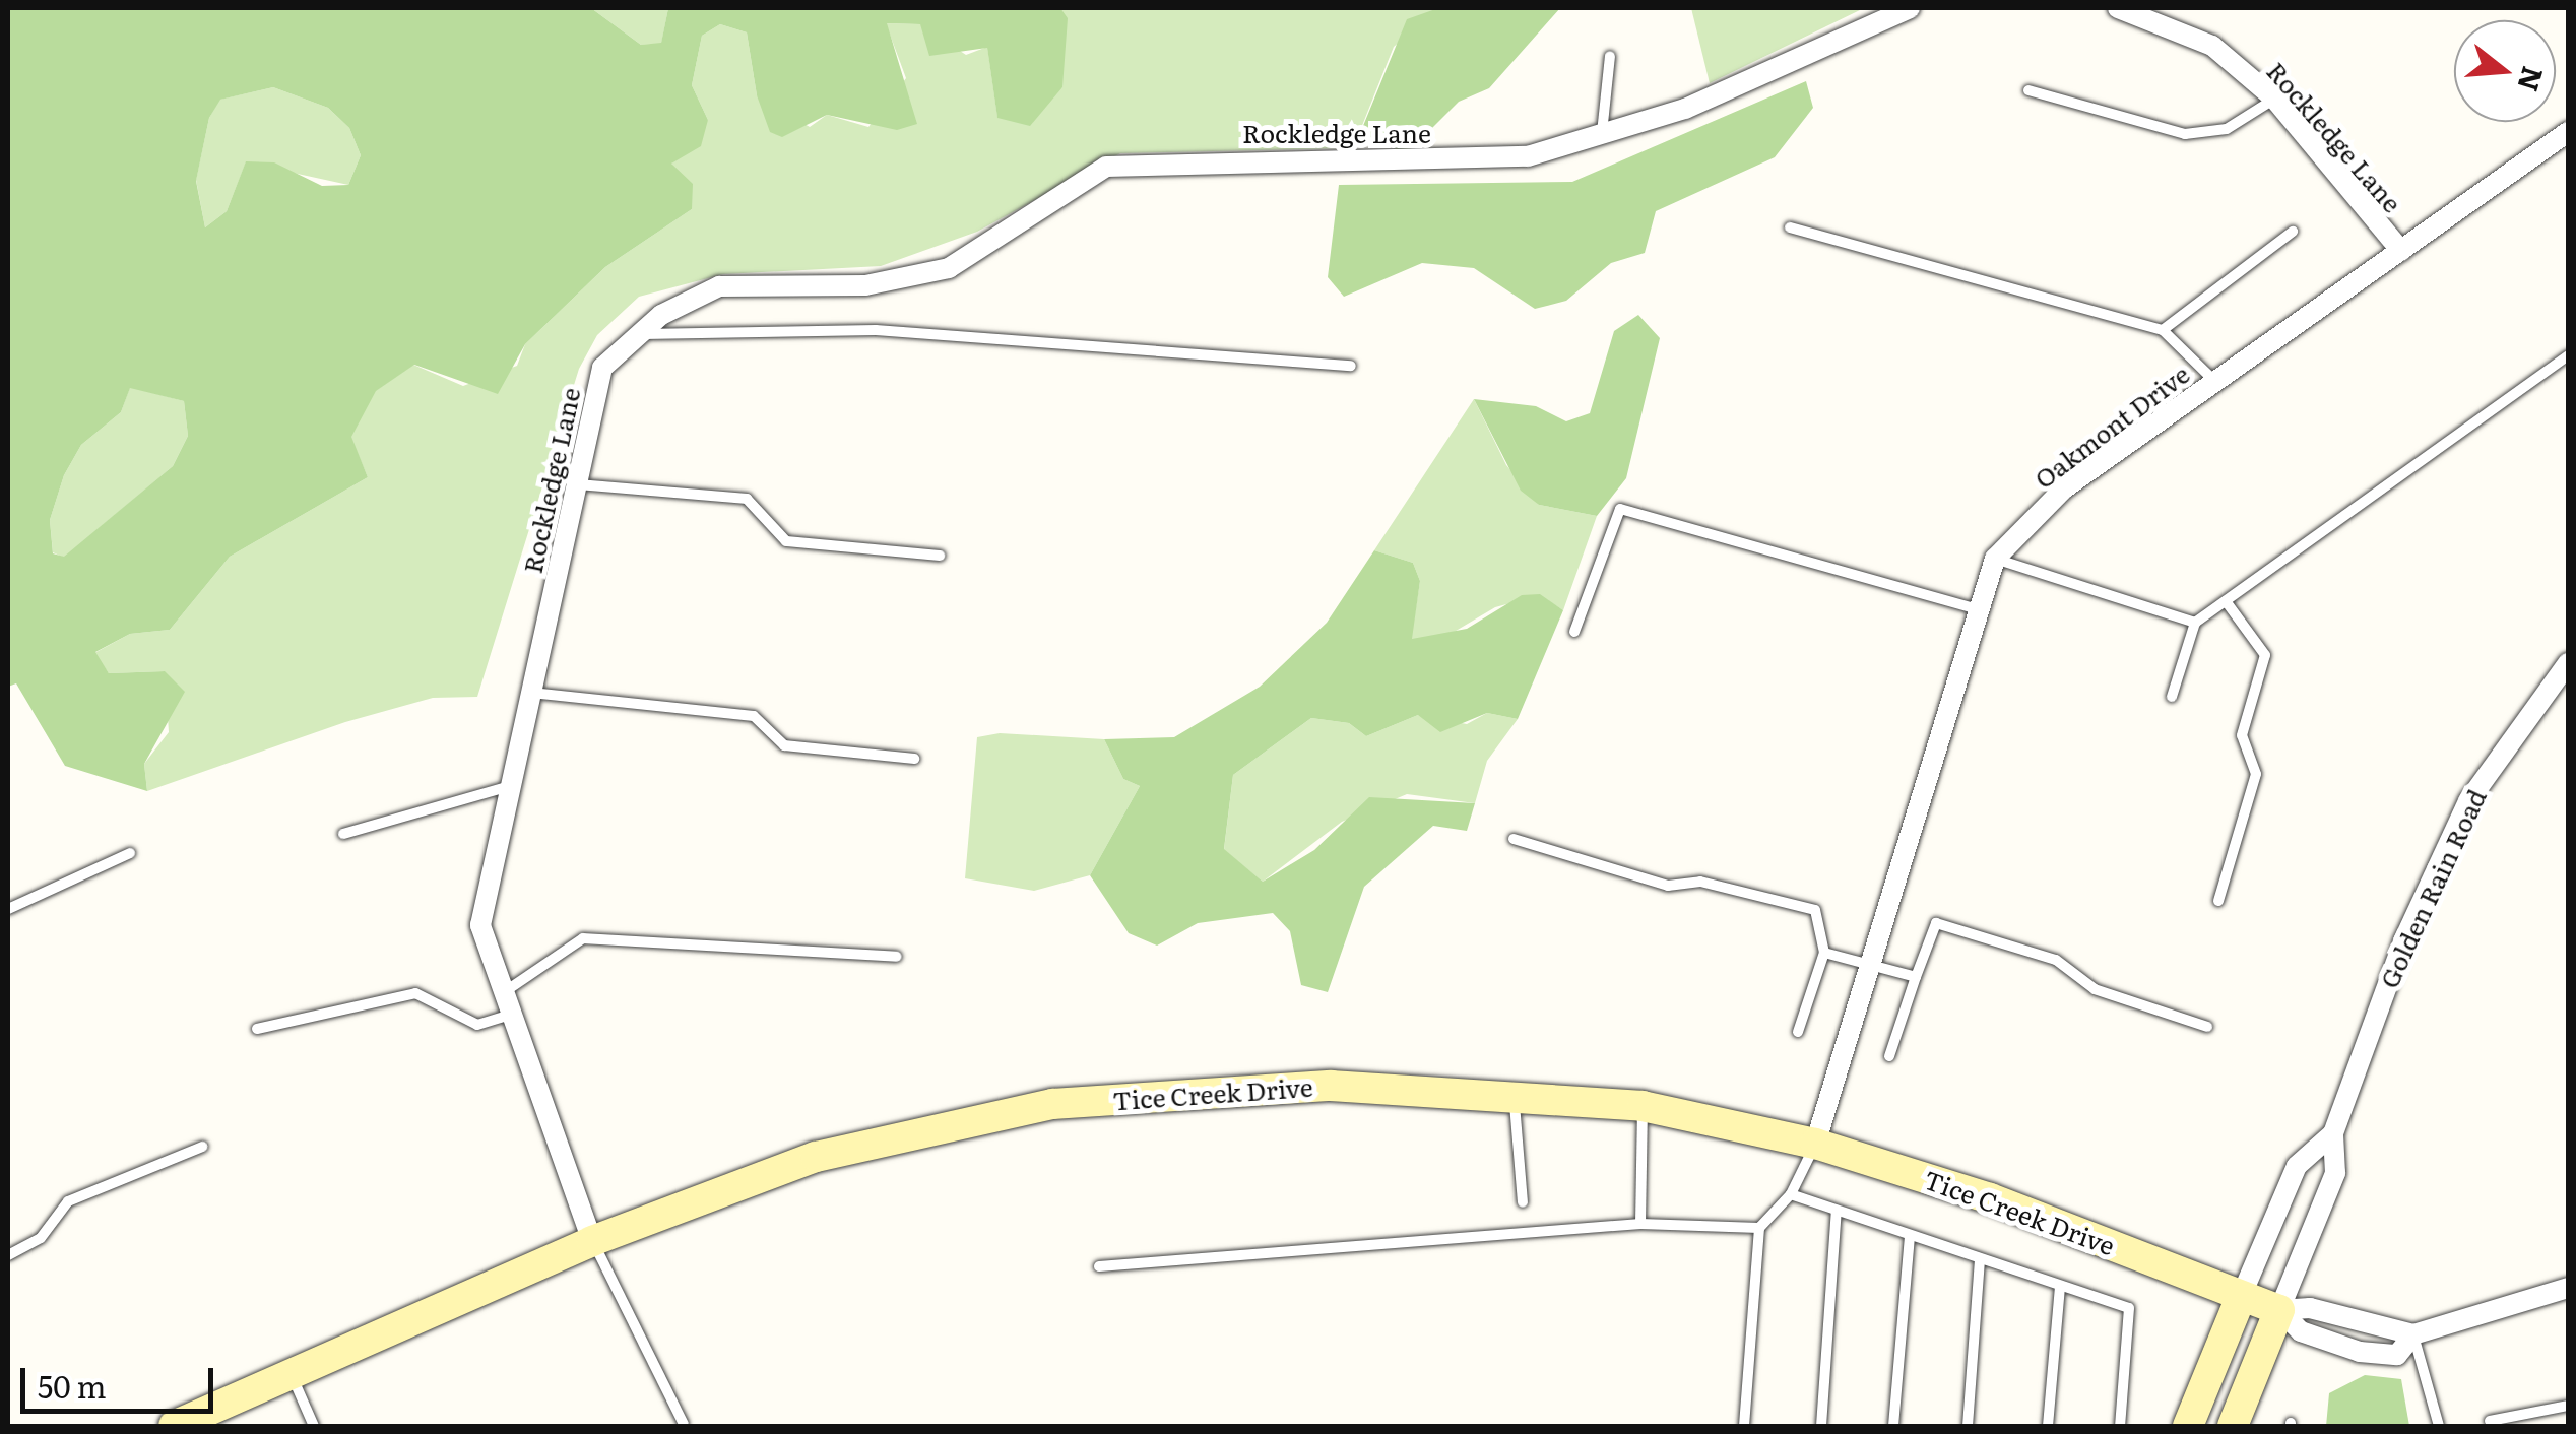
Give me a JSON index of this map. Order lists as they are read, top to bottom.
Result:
{
  "streets": {
    "street": [
      "Rockledge Lane",
      "Oakmont Drive",
      "Golden Rain Road",
      "Tice Creek Drive"
    ]
  },
  "crossings": [
    ["Rockledge Lane", "Oakmont Drive"],
    ["Rockledge Lane", "Tice Creek Drive"],
    ["Oakmont Drive", "Tice Creek Drive"],
    ["Golden Rain Road", "Tice Creek Drive"]
  ],
  "scale_bar": "50 m",
  "north": "right"
}
